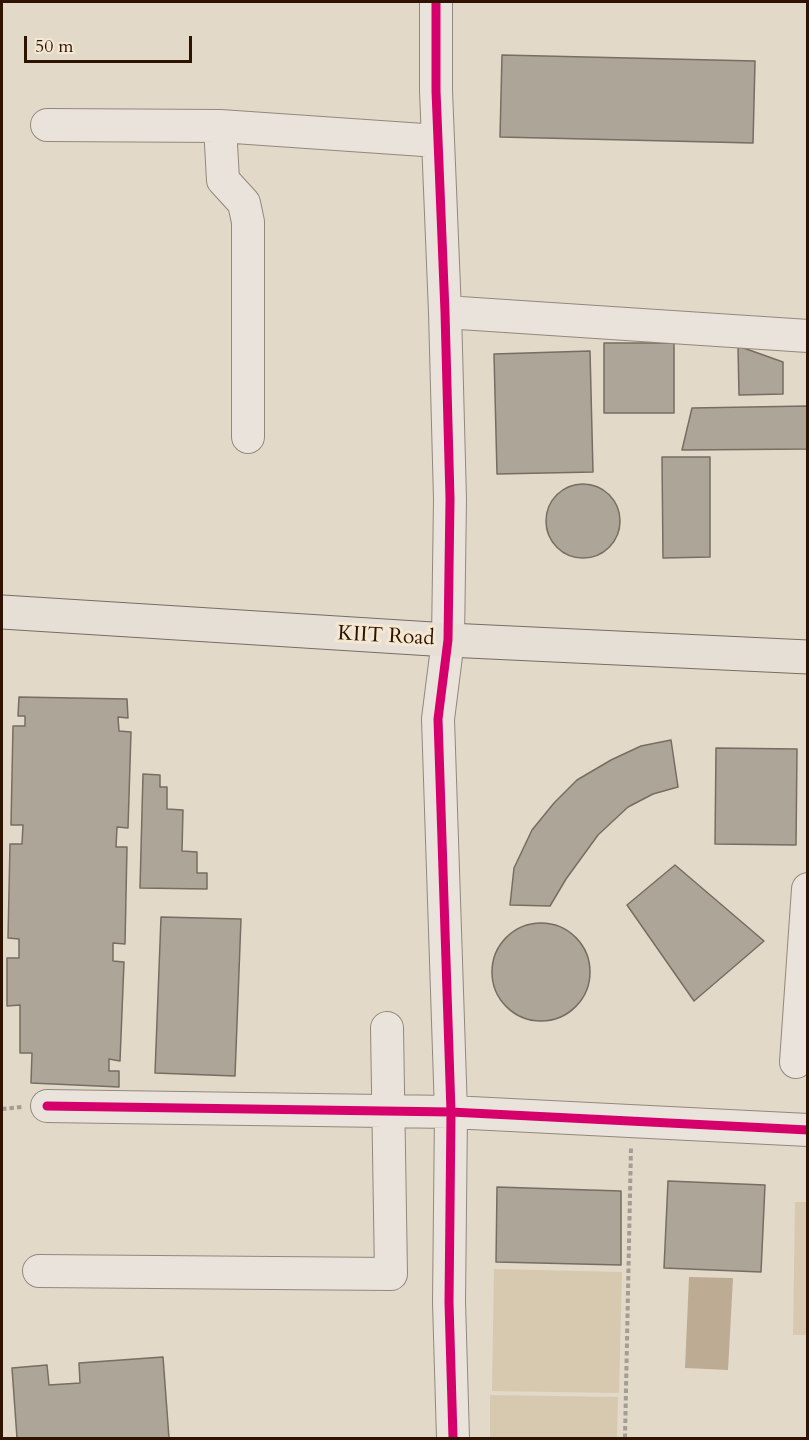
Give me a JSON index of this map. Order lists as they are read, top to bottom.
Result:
{
  "streets": {
    "main road": ["KIIT Road"]
  },
  "scale_bar": "50 m"
}
